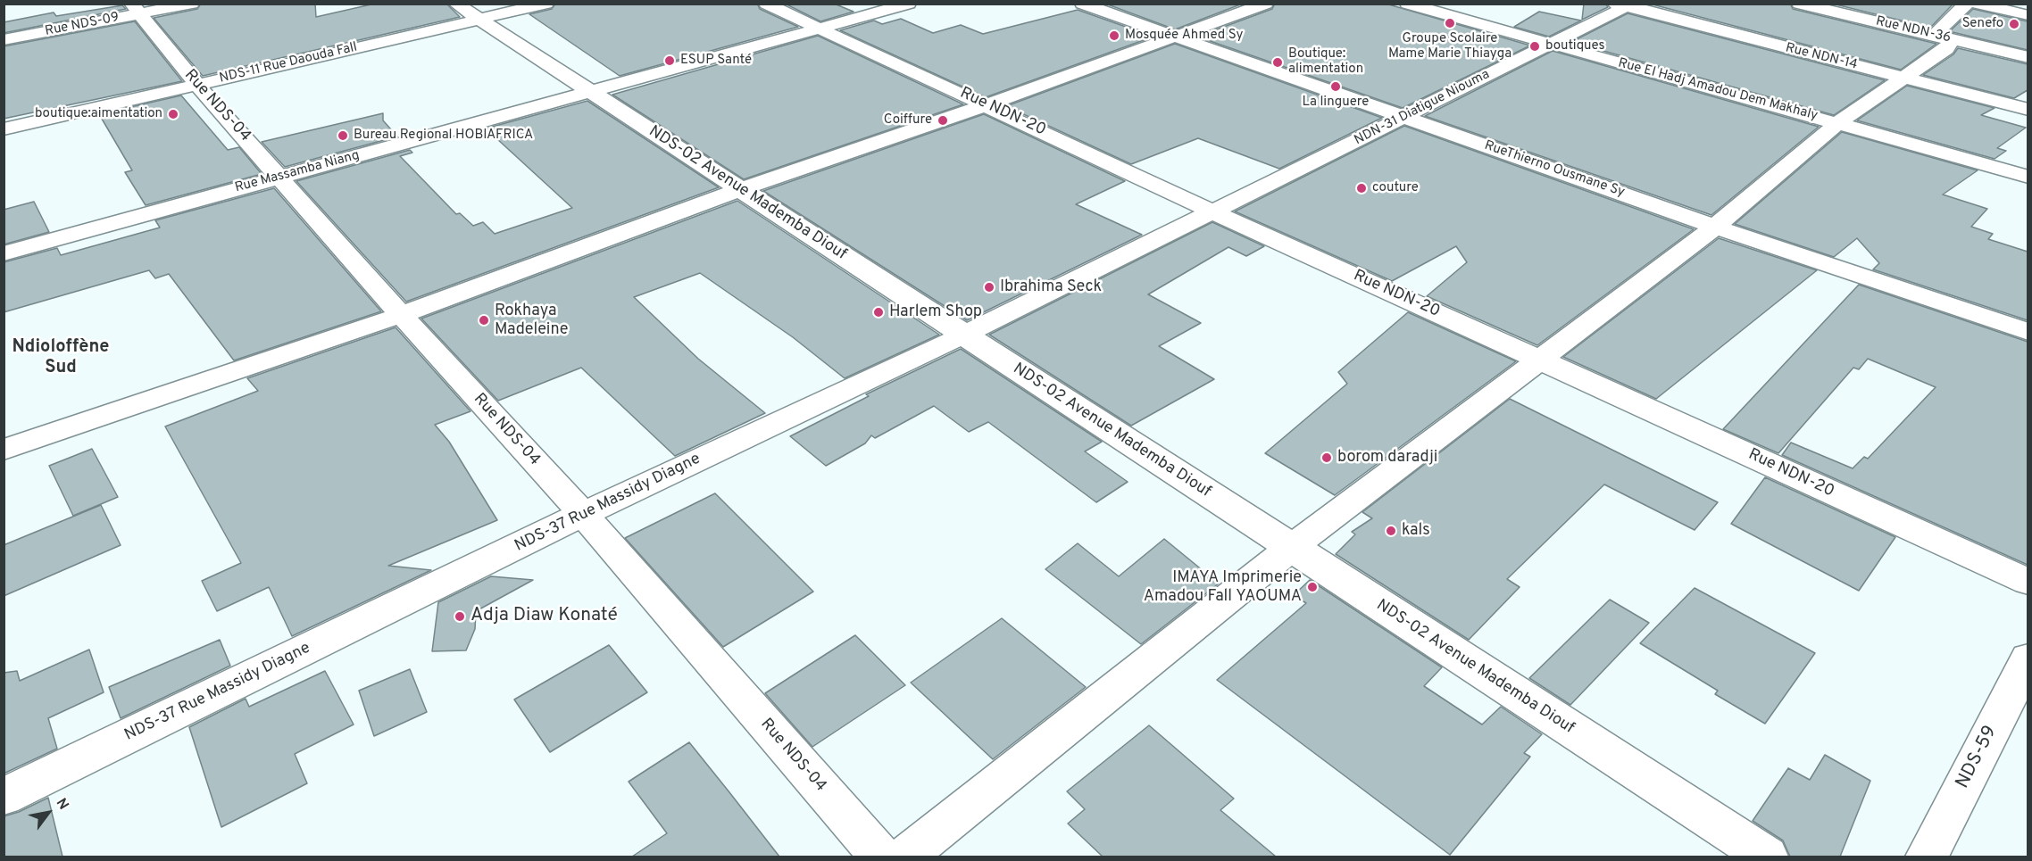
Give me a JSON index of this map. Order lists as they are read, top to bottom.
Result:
{
  "streets": {
    "street": [
      "Rue NDS-09",
      "Rue NDN-36",
      "Rue NDN-14",
      "NDS-11 Rue Daouda Fall",
      "Rue El Hadj Amadou Dem Makhaly",
      "Rue NDS-04",
      "NDN-31 Diatigue Niouma",
      "Rue NDN-20",
      "RueThierno Ousmane Sy",
      "Rue Massamba Niang",
      "NDS-02 Avenue Mademba Diouf",
      "NDS-37 Rue Massidy Diagne",
      "NDS-59"
    ]
  },
  "crossings": [
    ["Rue NDS-09", "Rue NDS-04"],
    ["Rue NDN-14", "NDN-31 Diatigue Niouma"],
    ["NDS-11 Rue Daouda Fall", "Rue NDS-04"],
    ["NDS-11 Rue Daouda Fall", "NDS-02 Avenue Mademba Diouf"],
    ["Rue El Hadj Amadou Dem Makhaly", "NDN-31 Diatigue Niouma"],
    ["Rue NDS-04", "Rue Massamba Niang"],
    ["Rue NDS-04", "NDS-37 Rue Massidy Diagne"],
    ["NDN-31 Diatigue Niouma", "Rue NDN-20"],
    ["NDN-31 Diatigue Niouma", "RueThierno Ousmane Sy"],
    ["NDN-31 Diatigue Niouma", "NDS-37 Rue Massidy Diagne"],
    ["Rue NDN-20", "Rue Massamba Niang"],
    ["Rue NDN-20", "NDS-37 Rue Massidy Diagne"],
    ["Rue Massamba Niang", "NDS-02 Avenue Mademba Diouf"],
    ["NDS-02 Avenue Mademba Diouf", "NDS-37 Rue Massidy Diagne"]
  ],
  "districts": ["Ndioloffène Sud"],
  "places": [
    "Groupe Scolaire Mame Marie Thiayga",
    "Senefo",
    "Mosquée Ahmed Sy",
    "boutiques",
    "ESUP Santé",
    "Boutique: alimentation",
    "La linguere",
    "boutique:aimentation",
    "Coiffure",
    "Bureau Regional HOBIAFRICA",
    "couture",
    "Ibrahima Seck",
    "Harlem Shop",
    "Rokhaya Madeleine",
    "borom daradji",
    "kals",
    "IMAYA Imprimerie Amadou Fall YAOUMA",
    "Adja Diaw Konaté"
  ],
  "north": "top right"
}
